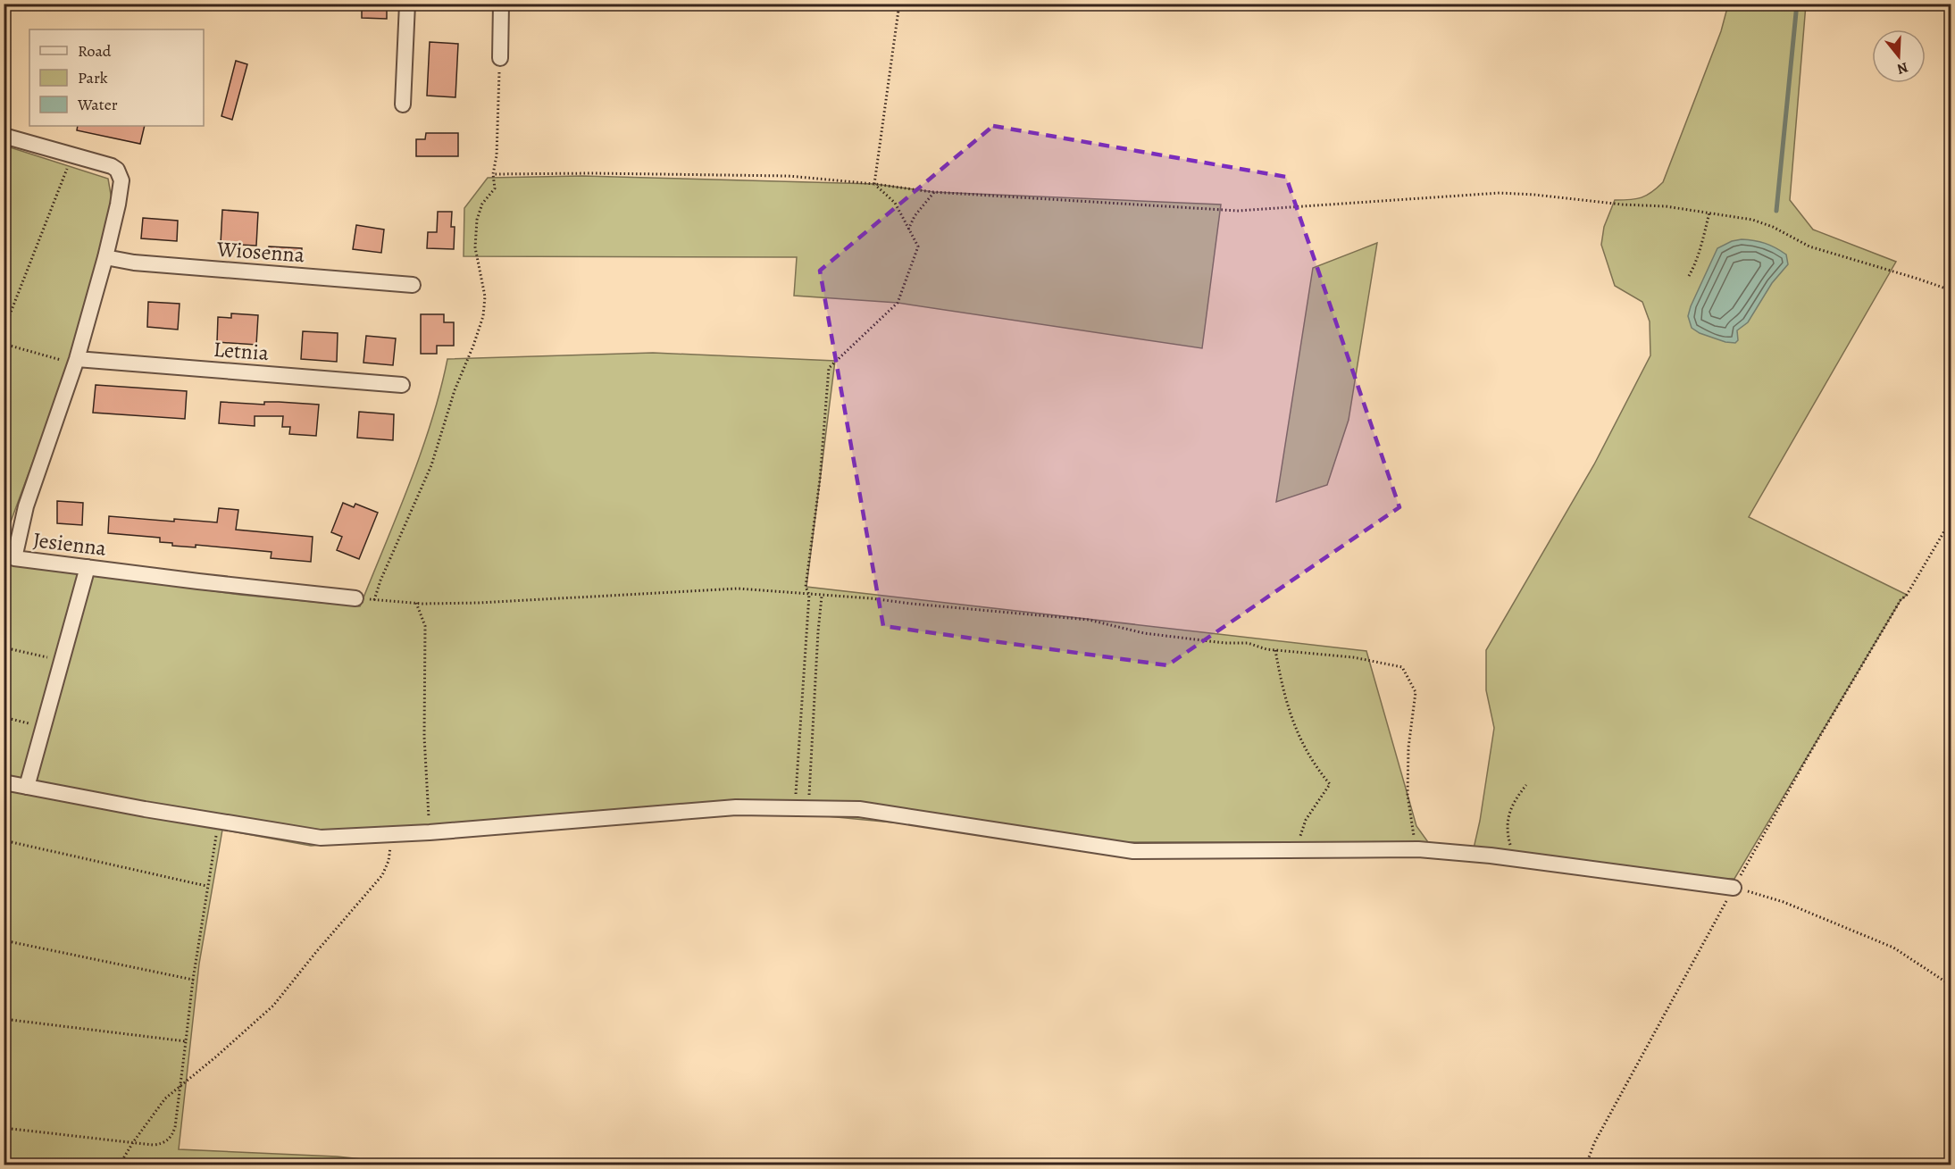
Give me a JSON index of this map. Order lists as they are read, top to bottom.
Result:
{
  "streets": {
    "street": ["Wiosenna", "Letnia", "Jesienna"]
  },
  "crossings": [
    ["Wiosenna", "Jesienna"],
    ["Letnia", "Jesienna"]
  ],
  "legend": ["Road", "Park", "Water"],
  "north": "bottom"
}
